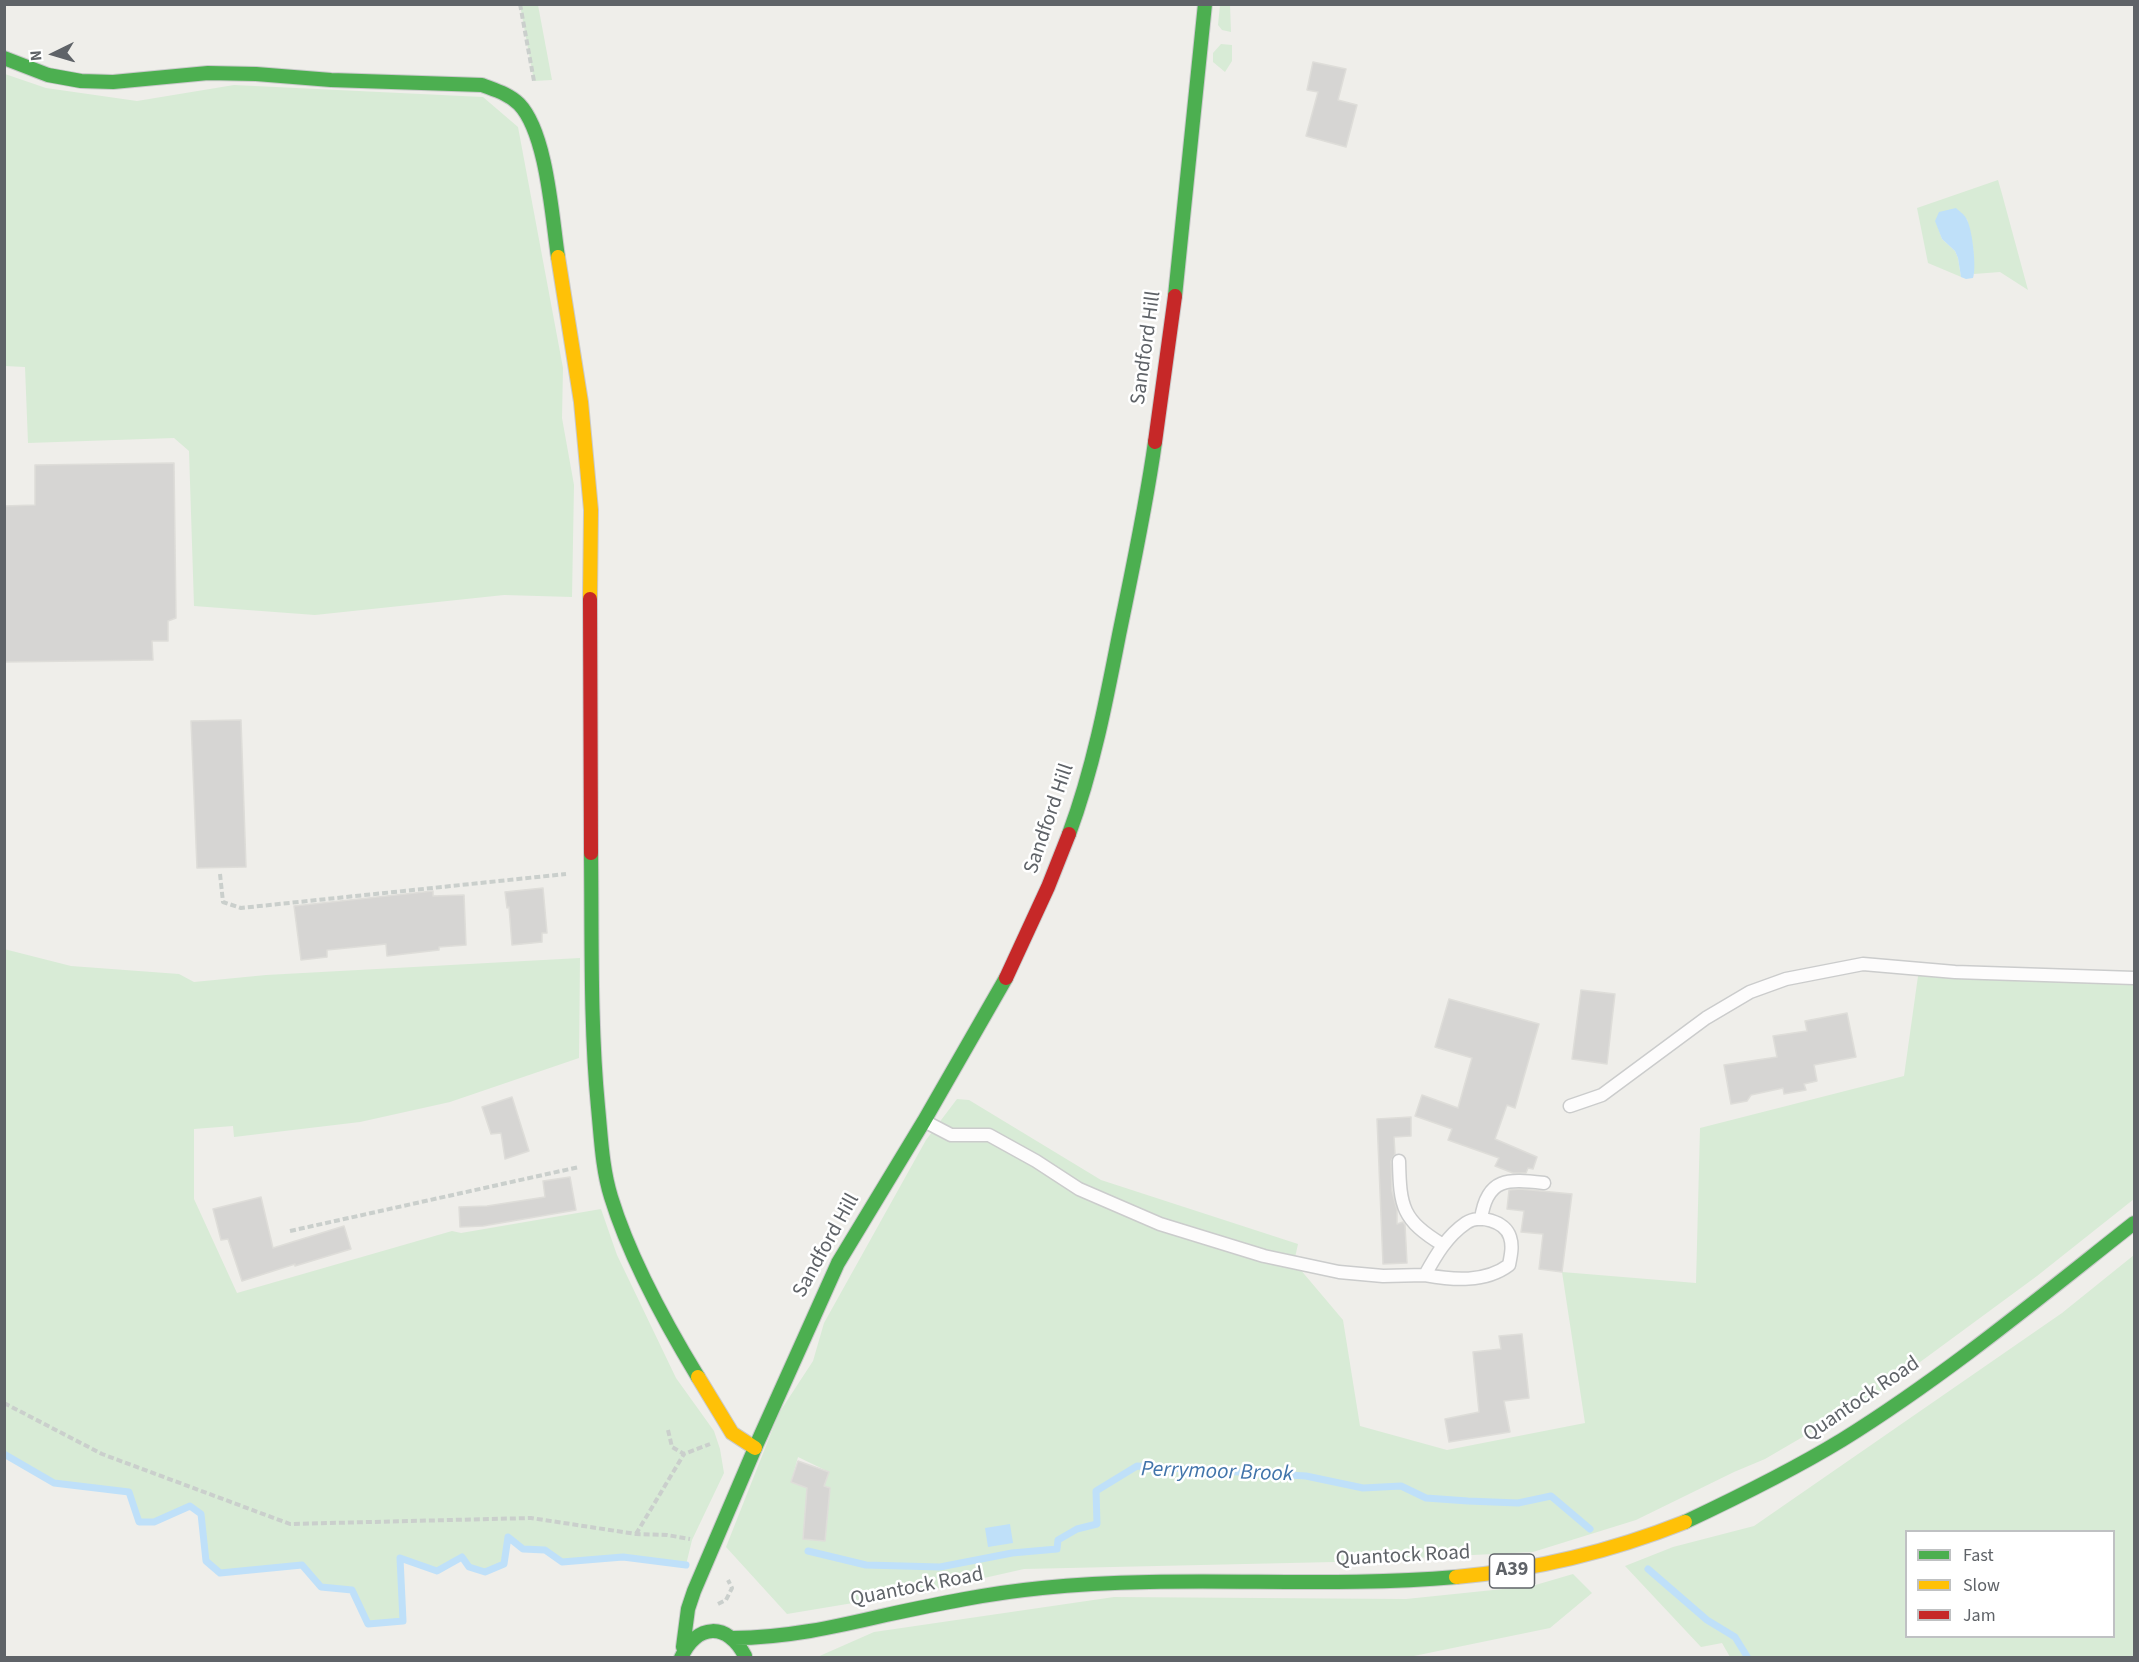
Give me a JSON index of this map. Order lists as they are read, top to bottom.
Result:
{
  "streets": {
    "main road": ["Sandford Hill", "Quantock Road", "A39"]
  },
  "crossings": [
    ["Sandford Hill", "A39"],
    ["Quantock Road", "A39"]
  ],
  "water": ["Perrymoor Brook"],
  "legend": ["Fast", "Slow", "Jam"],
  "north": "left"
}
